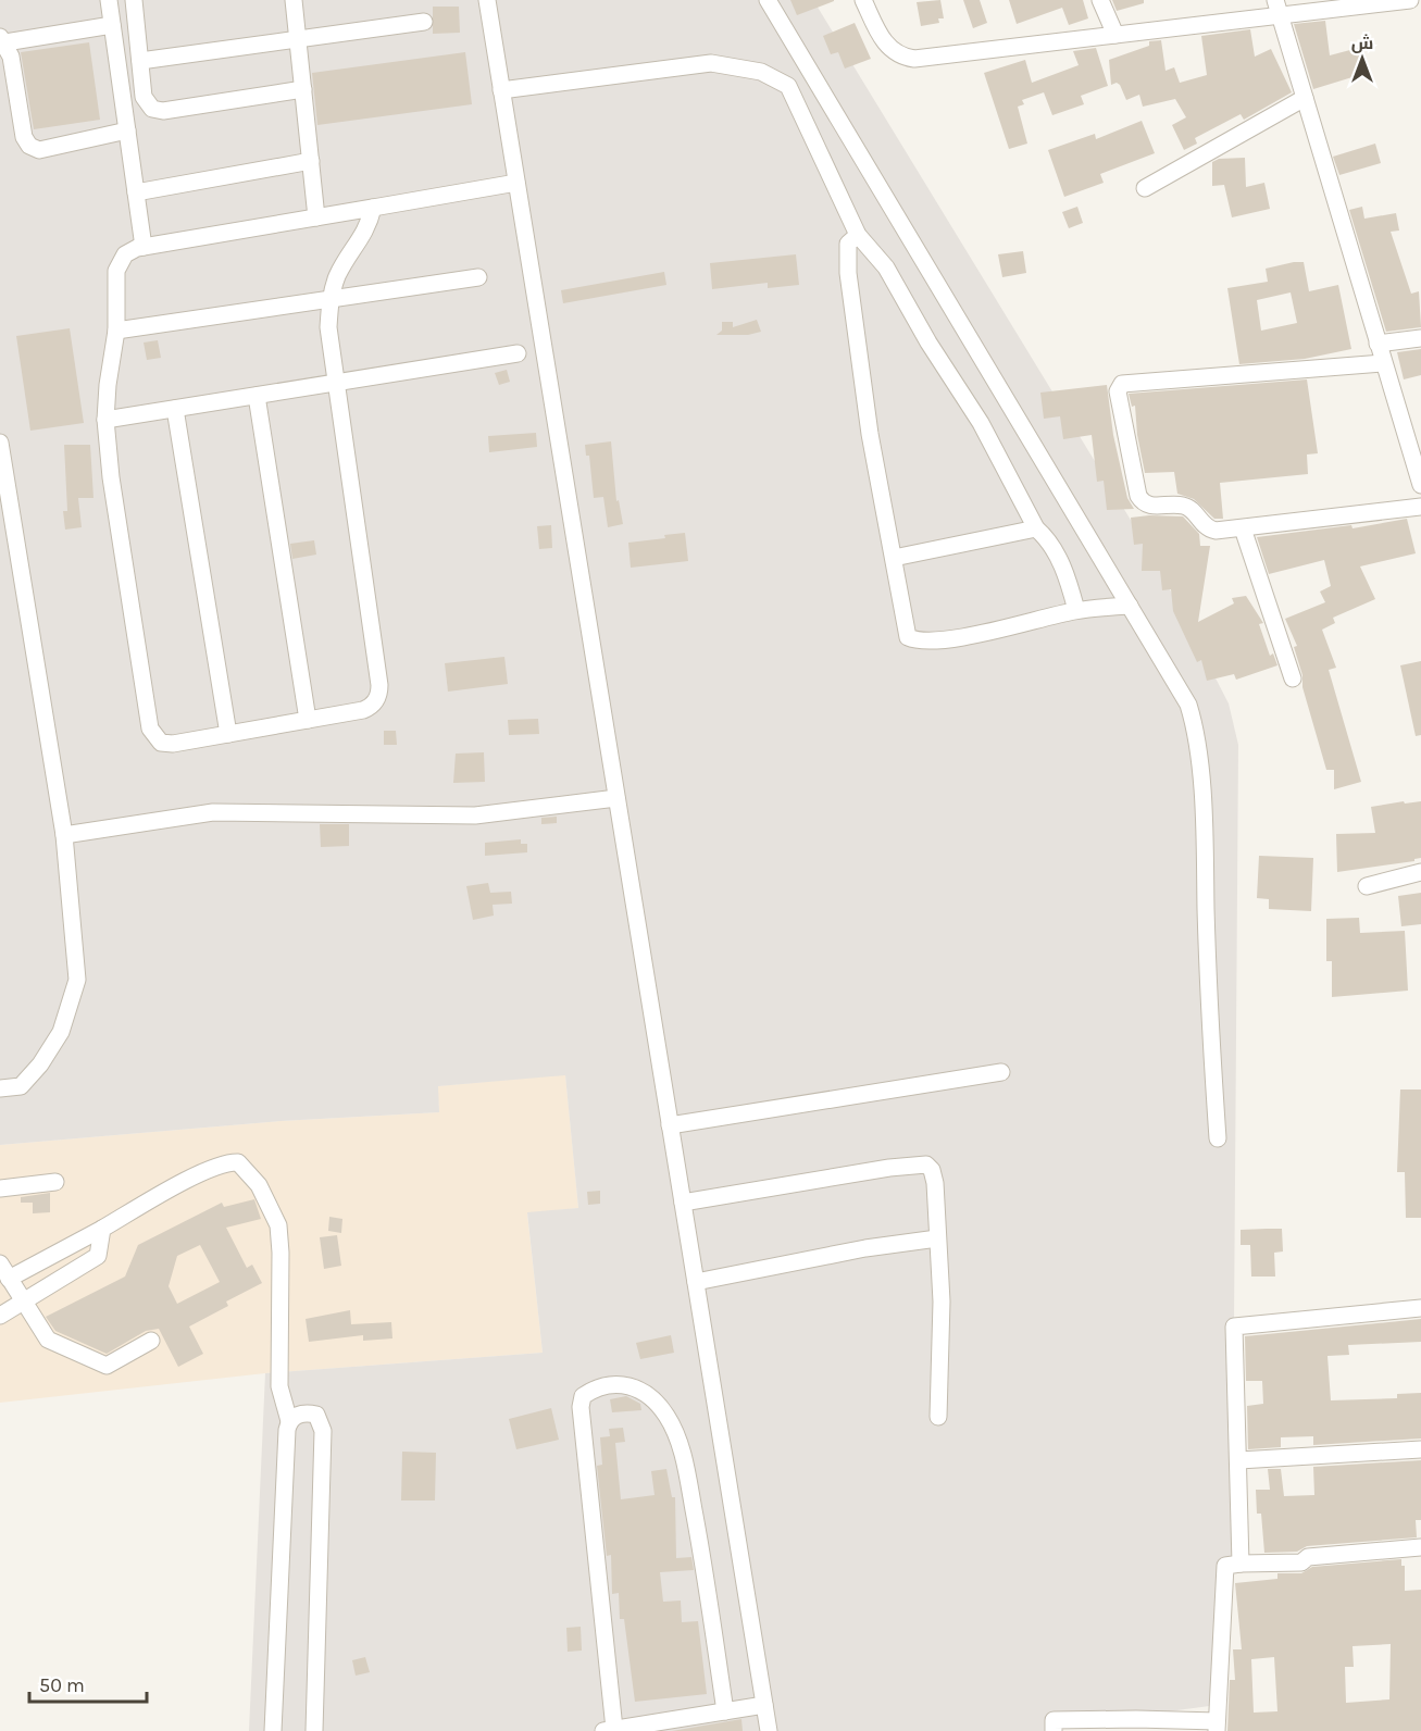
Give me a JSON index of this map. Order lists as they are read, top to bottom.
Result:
{
  "scale_bar": "50 m",
  "north": "top"
}
